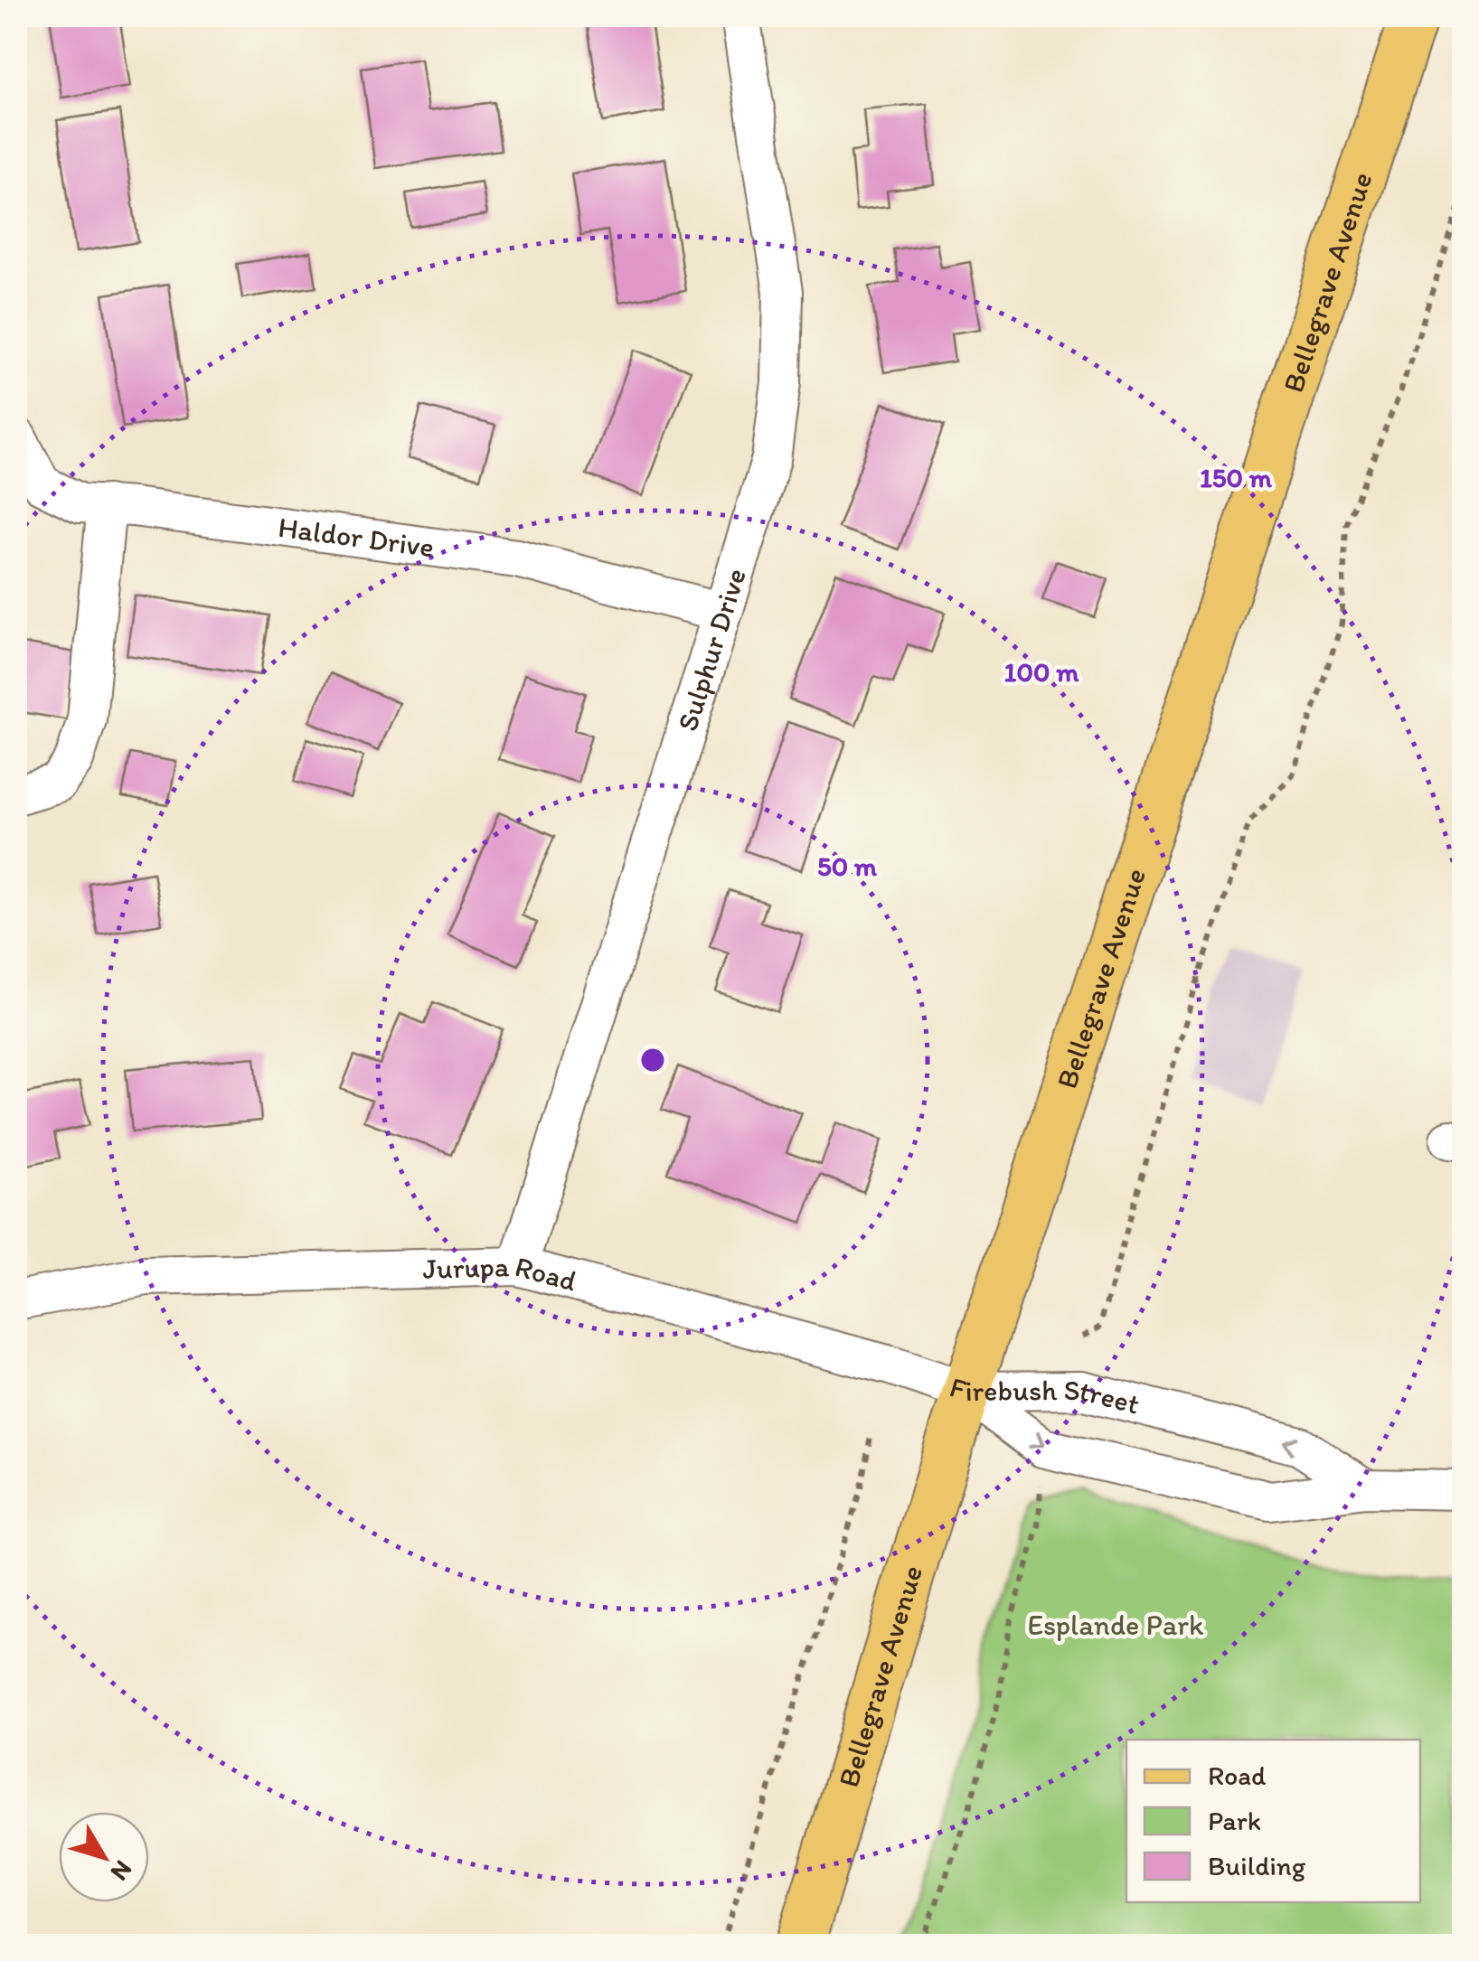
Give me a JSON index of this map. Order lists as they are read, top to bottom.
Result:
{
  "streets": {
    "main road": ["Bellegrave Avenue"],
    "street": [
      "Haldor Drive",
      "Sulphur Drive",
      "Jurupa Road",
      "Firebush Street"
    ]
  },
  "crossings": [
    ["Bellegrave Avenue", "Jurupa Road"],
    ["Bellegrave Avenue", "Firebush Street"],
    ["Haldor Drive", "Sulphur Drive"],
    ["Sulphur Drive", "Jurupa Road"],
    ["Jurupa Road", "Firebush Street"]
  ],
  "parks": ["Esplande Park"],
  "legend": ["Road", "Park", "Building"],
  "north": "bottom right",
  "rings": ["150 m", "100 m", "50 m"]
}
